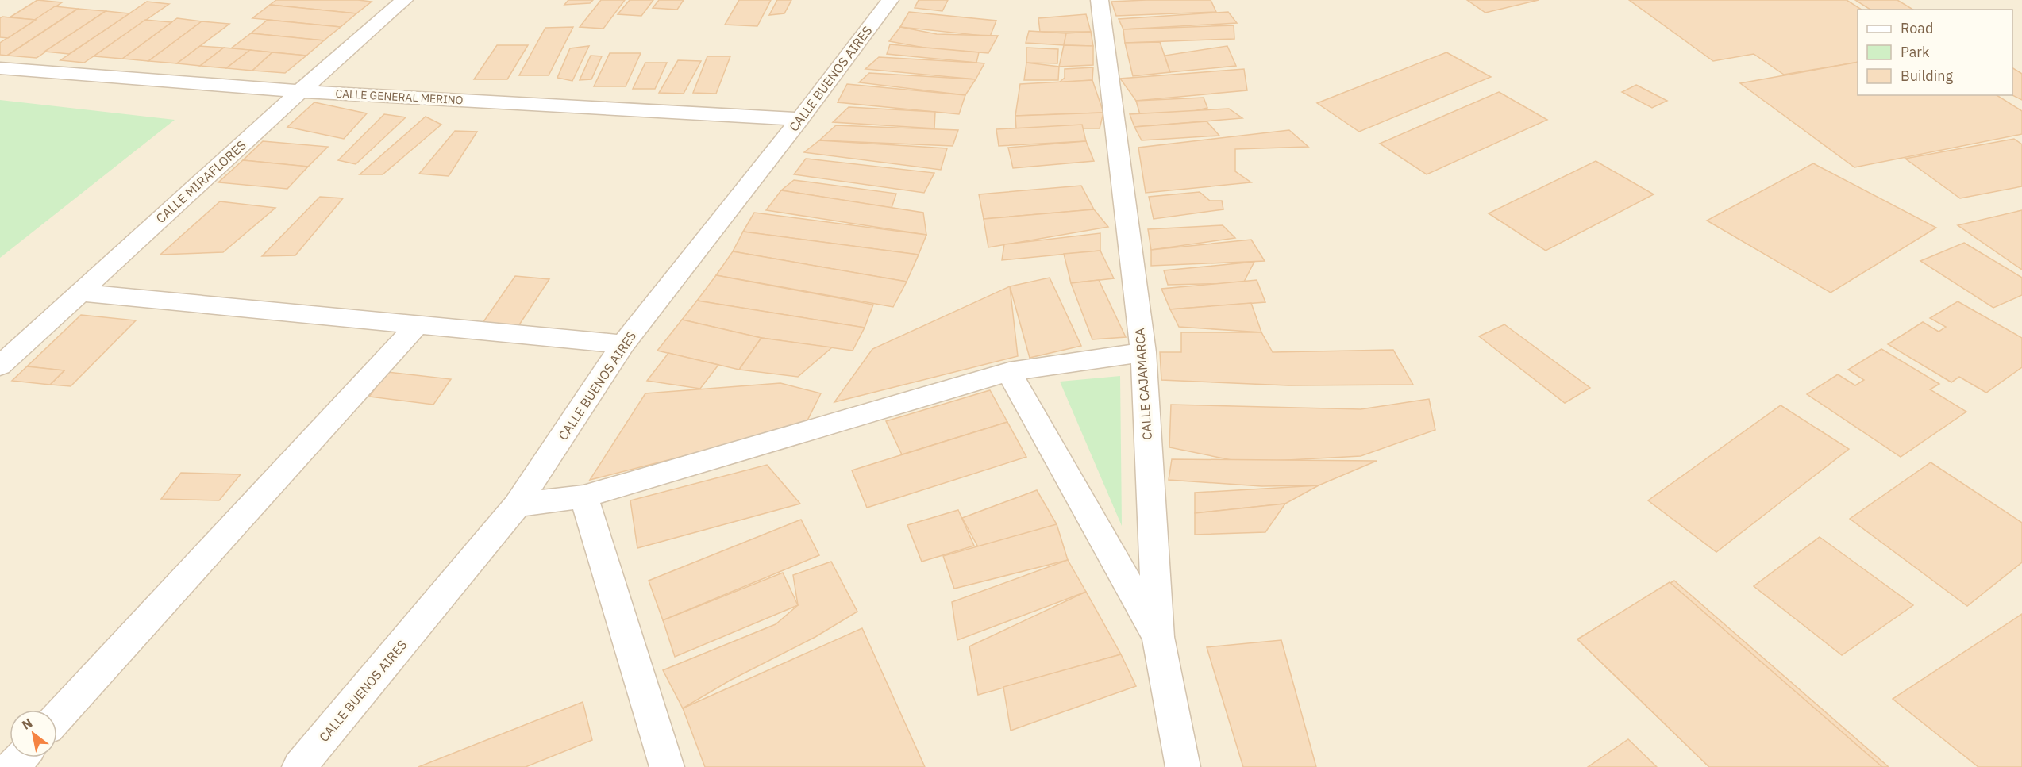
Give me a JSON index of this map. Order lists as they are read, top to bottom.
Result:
{
  "streets": {
    "street": [
      "CALLE BUENOS AIRES",
      "CALLE GENERAL MERINO",
      "CALLE MIRAFLORES",
      "CALLE CAJAMARCA"
    ]
  },
  "crossings": [
    ["CALLE BUENOS AIRES", "CALLE GENERAL MERINO"],
    ["CALLE GENERAL MERINO", "CALLE MIRAFLORES"]
  ],
  "legend": ["Road", "Park", "Building"],
  "north": "top left"
}
